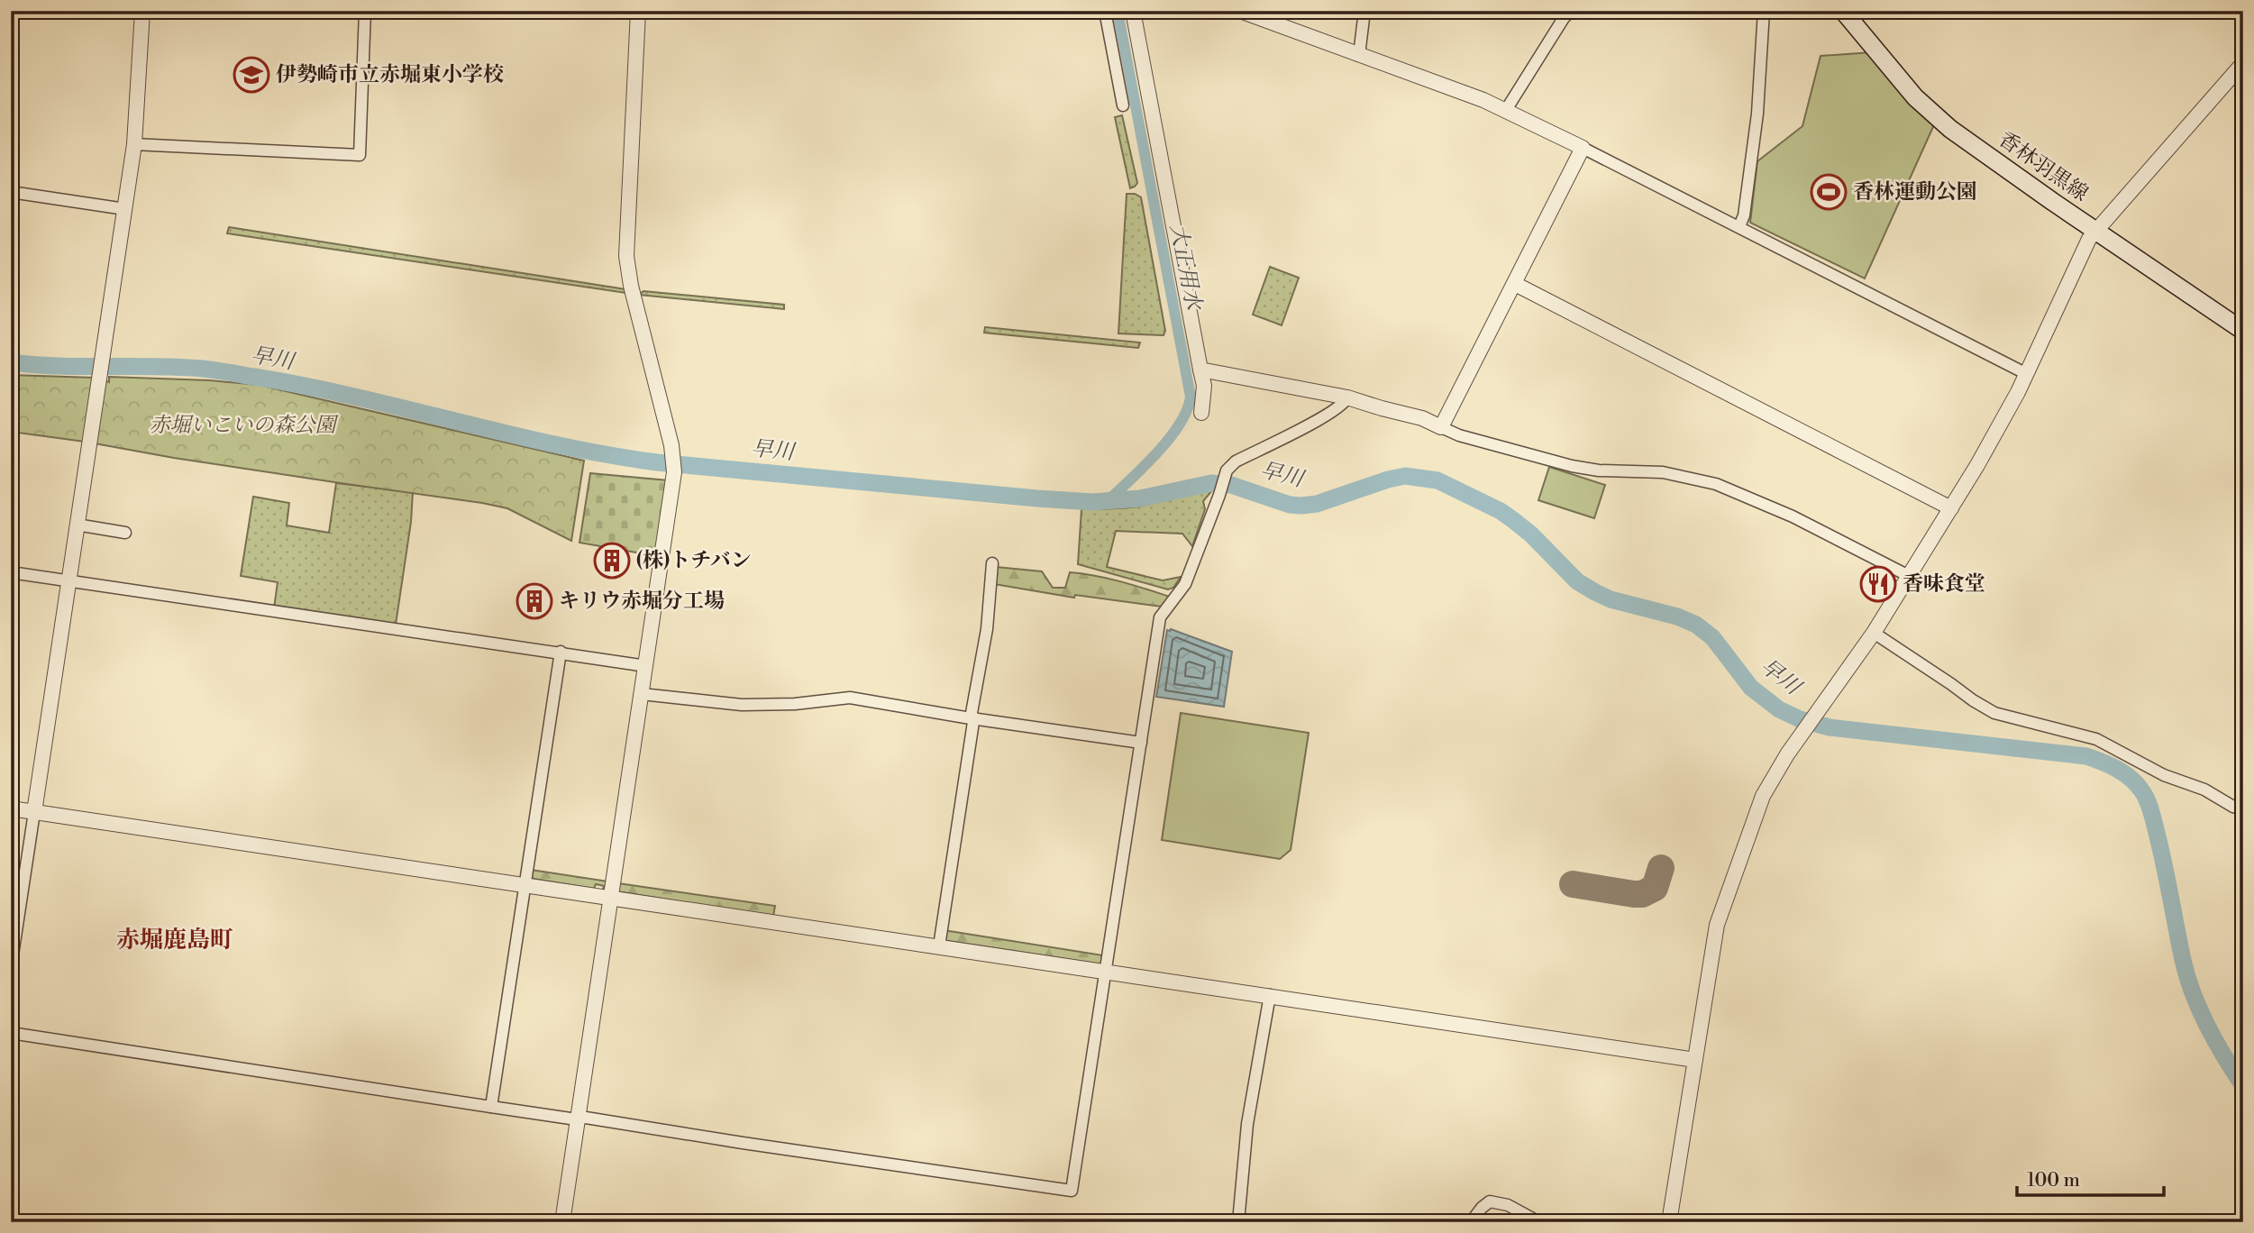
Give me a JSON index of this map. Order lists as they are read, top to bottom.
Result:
{
  "streets": {
    "main road": ["香林羽黒線"]
  },
  "districts": ["赤堀鹿島町"],
  "water": ["大正用水", "早川"],
  "parks": ["赤堀いこいの森公園"],
  "places": {
    "school or university": ["伊勢崎市立赤堀東小学校"],
    "sports": ["香林運動公園"],
    "building": ["(株)トチバン", "キリウ赤堀分工場"],
    "restaurant": ["香味食堂"]
  },
  "scale_bar": "100 m"
}
